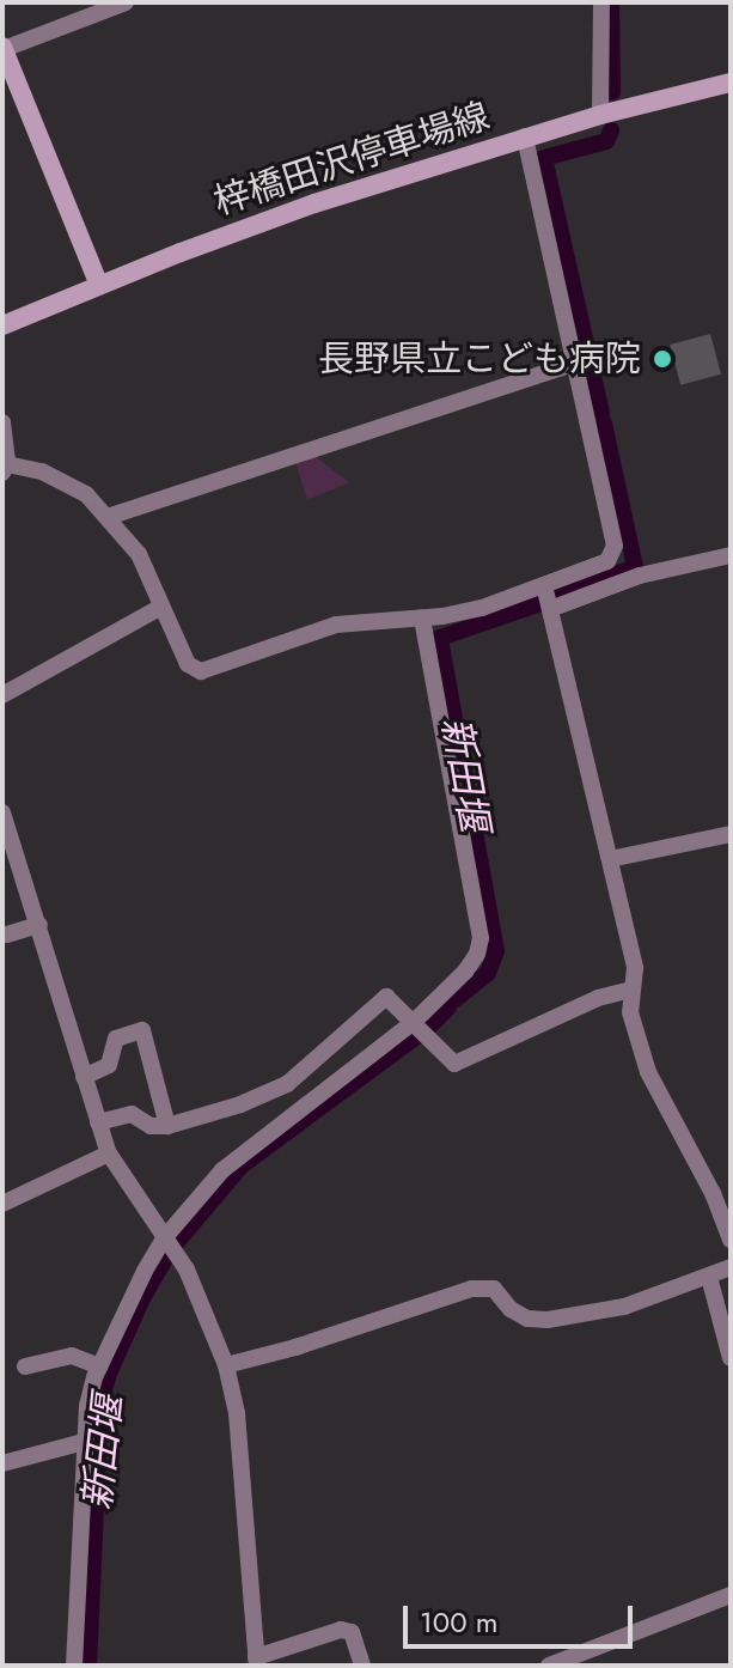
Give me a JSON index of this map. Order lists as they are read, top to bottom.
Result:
{
  "streets": {
    "main road": ["梓橋田沢停車場線"]
  },
  "water": ["新田堰"],
  "places": ["長野県立こども病院"],
  "scale_bar": "100 m"
}
